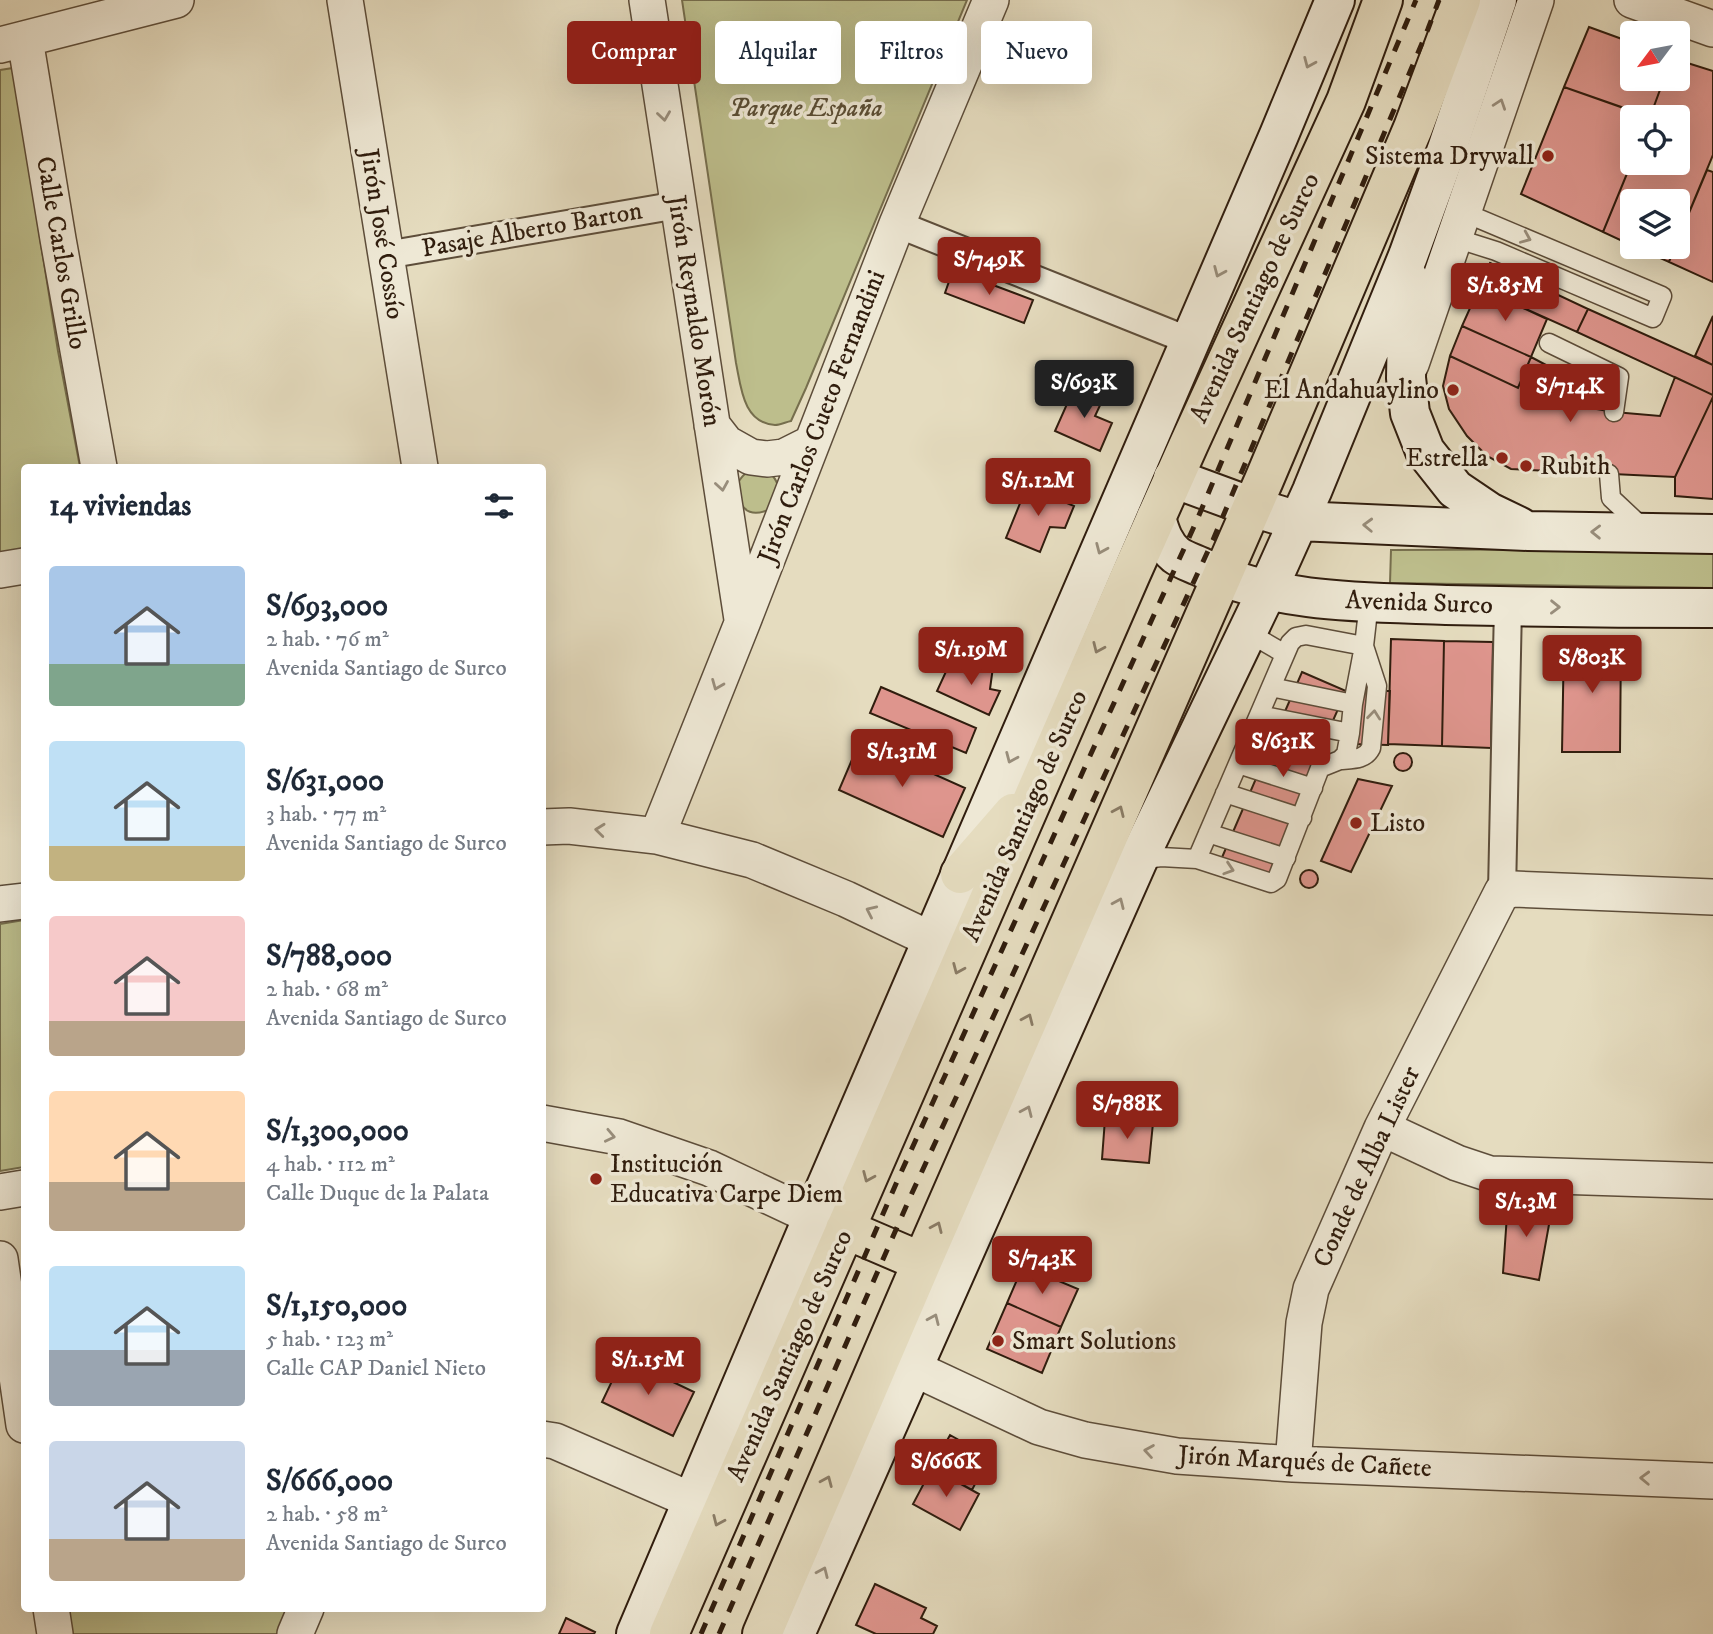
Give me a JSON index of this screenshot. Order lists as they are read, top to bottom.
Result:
{
  "streets": {
    "main road": ["Avenida Santiago de Surco", "Avenida Surco"],
    "street": [
      "Pasaje Alberto Barton",
      "Jirón José Cossío",
      "Calle Carlos Grillo",
      "Jirón Reynaldo Morón",
      "Jirón Carlos Cueto Fernandini",
      "Conde de Alba Lister",
      "Jirón Marqués de Cañete"
    ]
  },
  "crossings": [
    ["Pasaje Alberto Barton", "Jirón José Cossío"],
    ["Pasaje Alberto Barton", "Jirón Reynaldo Morón"],
    ["Avenida Santiago de Surco", "Avenida Surco"],
    ["Jirón Reynaldo Morón", "Jirón Carlos Cueto Fernandini"],
    ["Conde de Alba Lister", "Jirón Marqués de Cañete"]
  ],
  "one_way": ["Jirón Reynaldo Morón"],
  "parks": ["Parque España"],
  "places": [
    "Sistema Drywall",
    "El Andahuaylino",
    "Estrella",
    "Rubith",
    "Listo",
    "Institución Educativa Carpe Diem",
    "Smart Solutions"
  ],
  "north": "bottom left",
  "page": {
    "chip": [
      "Comprar",
      "Alquilar",
      "Filtros",
      "Nuevo"
    ],
    "price": [
      "S/749K",
      "S/1.85M",
      "S/693K",
      "S/714K",
      "S/1.12M",
      "S/1.19M",
      "S/803K",
      "S/631K",
      "S/1.31M",
      "S/788K",
      "S/1.3M",
      "S/743K",
      "S/1.15M",
      "S/666K"
    ],
    "heading": "14 viviendas",
    "list": [
      {
        "name": "S/693,000",
        "note": "2 hab. · 76 m² · Avenida Santiago de Surco"
      },
      {
        "name": "S/631,000",
        "note": "3 hab. · 77 m² · Avenida Santiago de Surco"
      },
      {
        "name": "S/788,000",
        "note": "2 hab. · 68 m² · Avenida Santiago de Surco"
      },
      {
        "name": "S/1,300,000",
        "note": "4 hab. · 112 m² · Calle Duque de la Palata"
      },
      {
        "name": "S/1,150,000",
        "note": "5 hab. · 123 m² · Calle CAP Daniel Nieto"
      },
      {
        "name": "S/666,000",
        "note": "2 hab. · 58 m² · Avenida Santiago de Surco"
      }
    ]
  }
}
